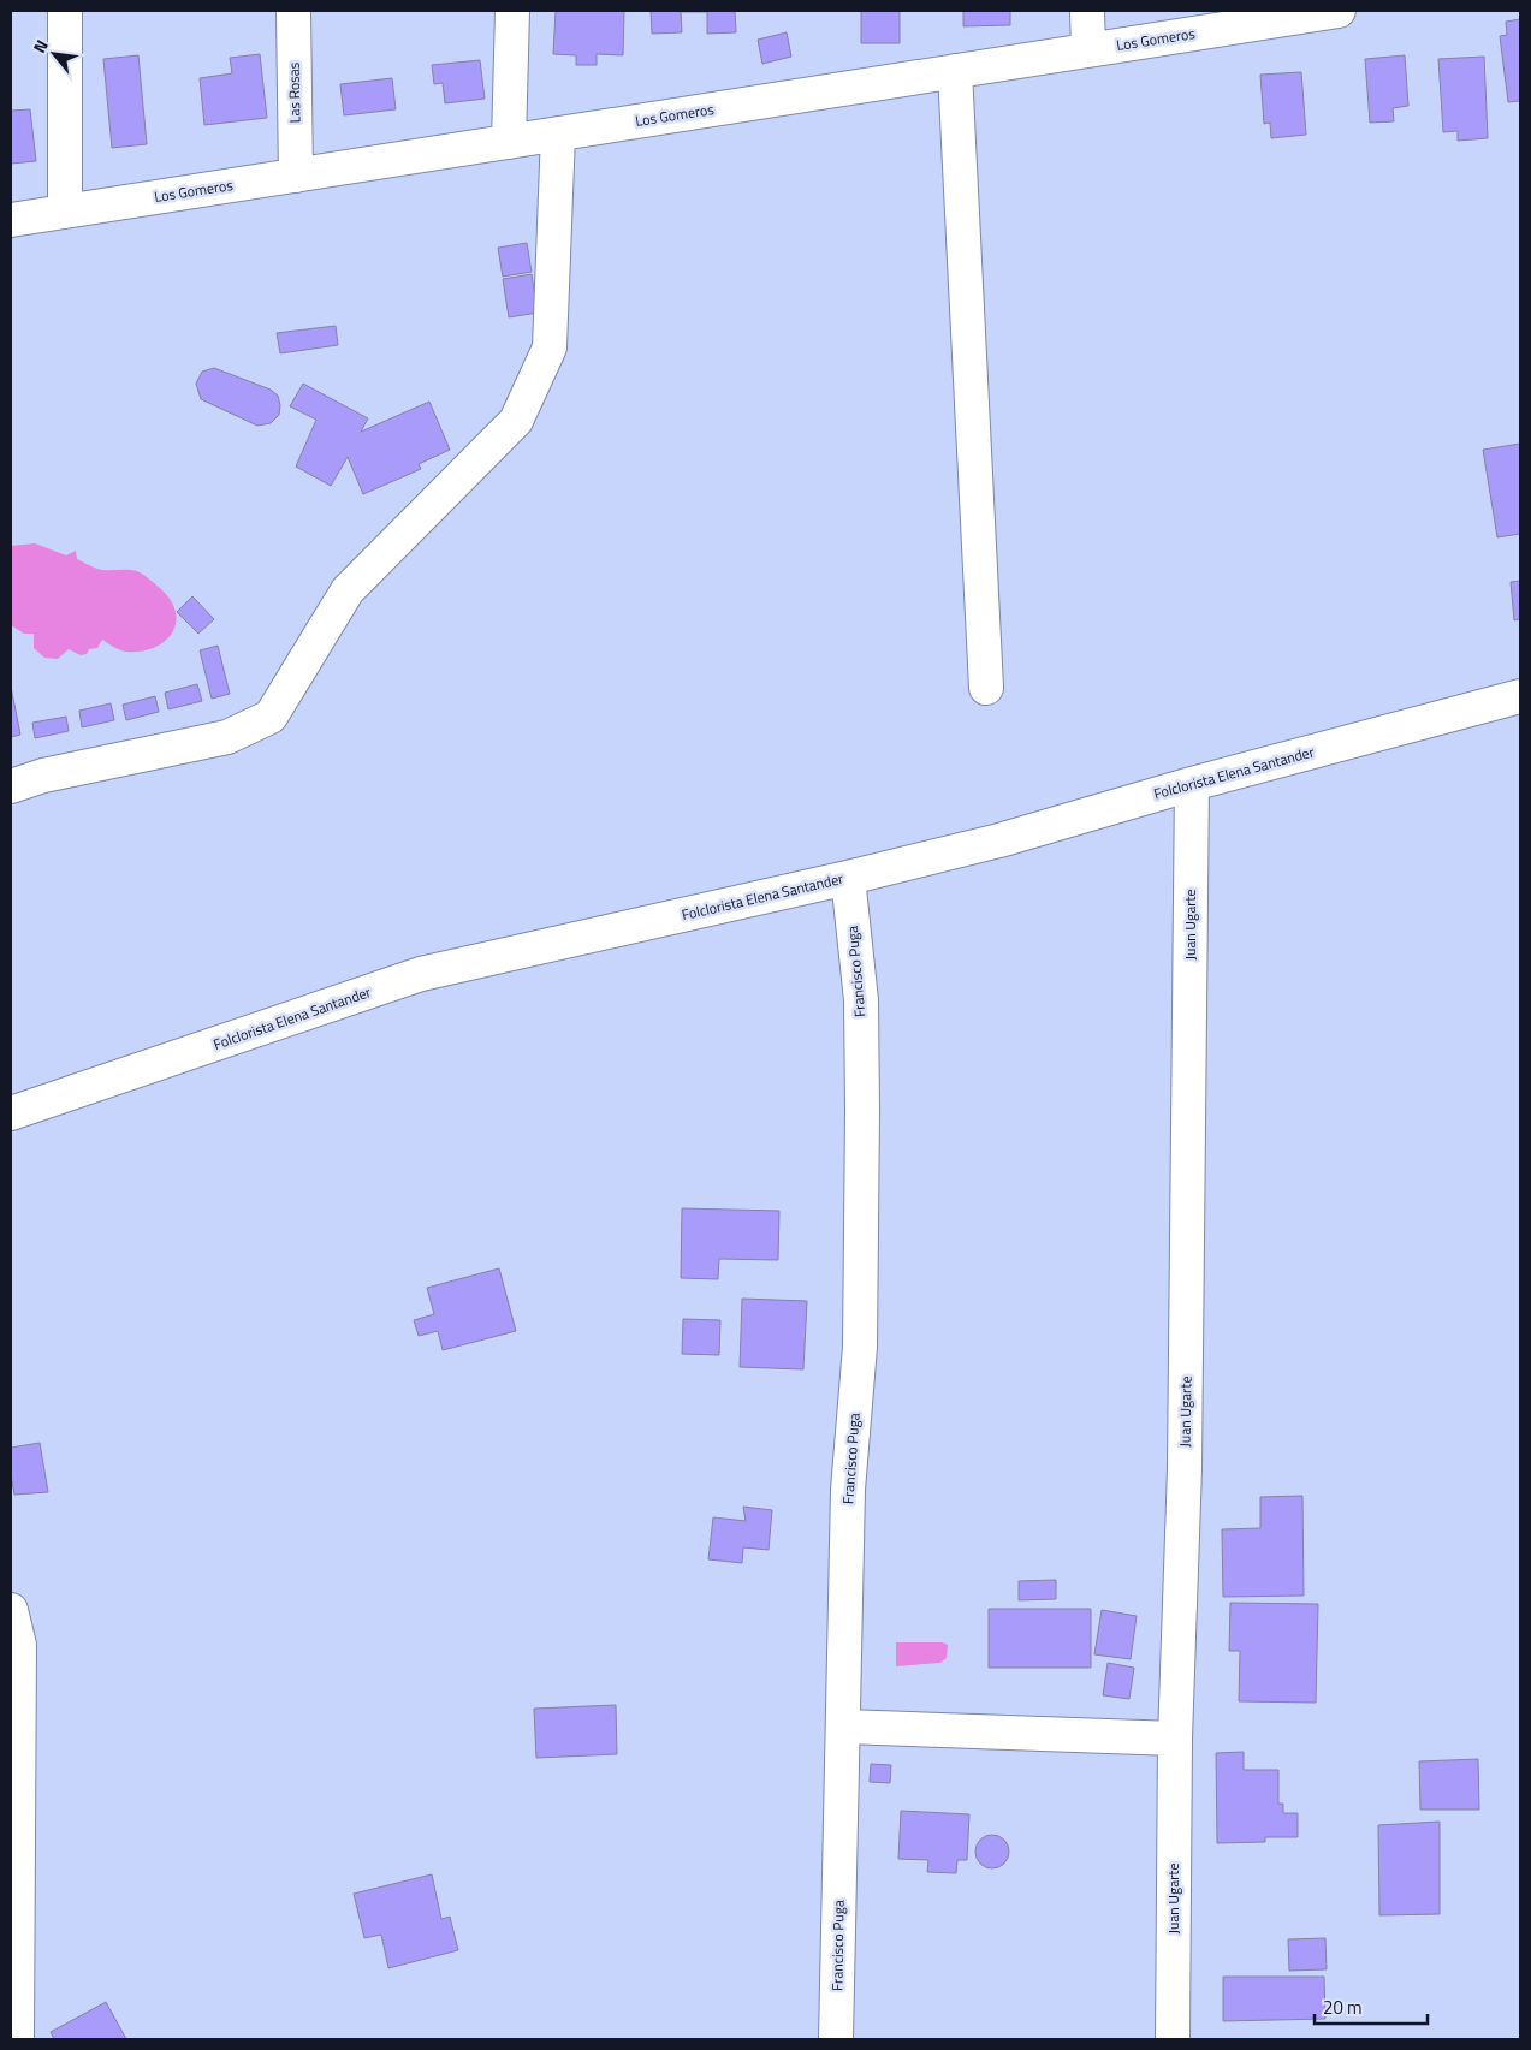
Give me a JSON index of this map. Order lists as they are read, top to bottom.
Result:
{
  "streets": {
    "street": [
      "Los Gomeros",
      "Las Rosas",
      "Folclorista Elena Santander",
      "Juan Ugarte",
      "Francisco Puga"
    ]
  },
  "crossings": [
    ["Los Gomeros", "Las Rosas"],
    ["Folclorista Elena Santander", "Juan Ugarte"],
    ["Folclorista Elena Santander", "Francisco Puga"]
  ],
  "scale_bar": "20 m",
  "north": "top left"
}
